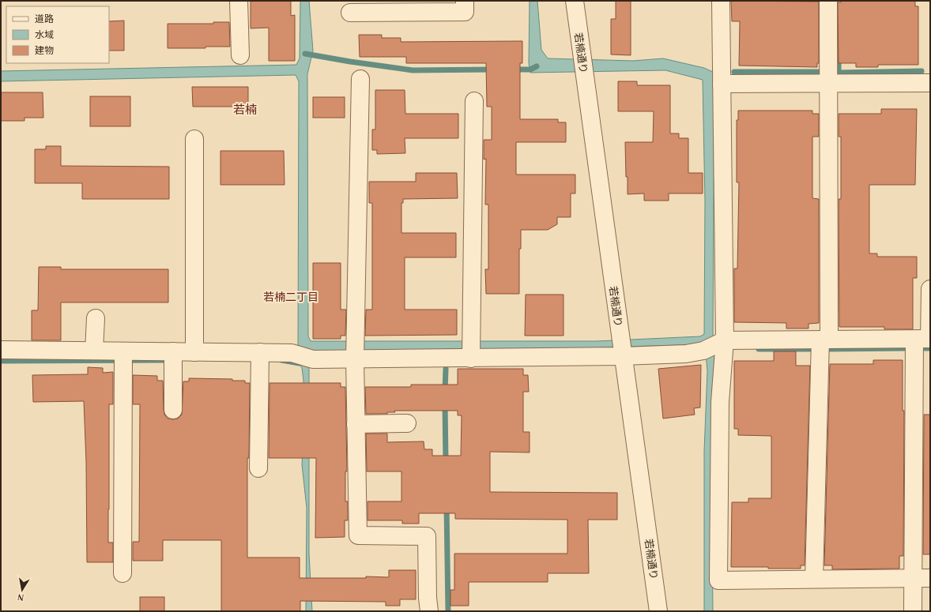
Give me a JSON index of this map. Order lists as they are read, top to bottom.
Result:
{
  "streets": {
    "street": ["若楠通り"]
  },
  "districts": ["若楠", "若楠二丁目"],
  "legend": ["道路", "水域", "建物"],
  "north": "bottom"
}
